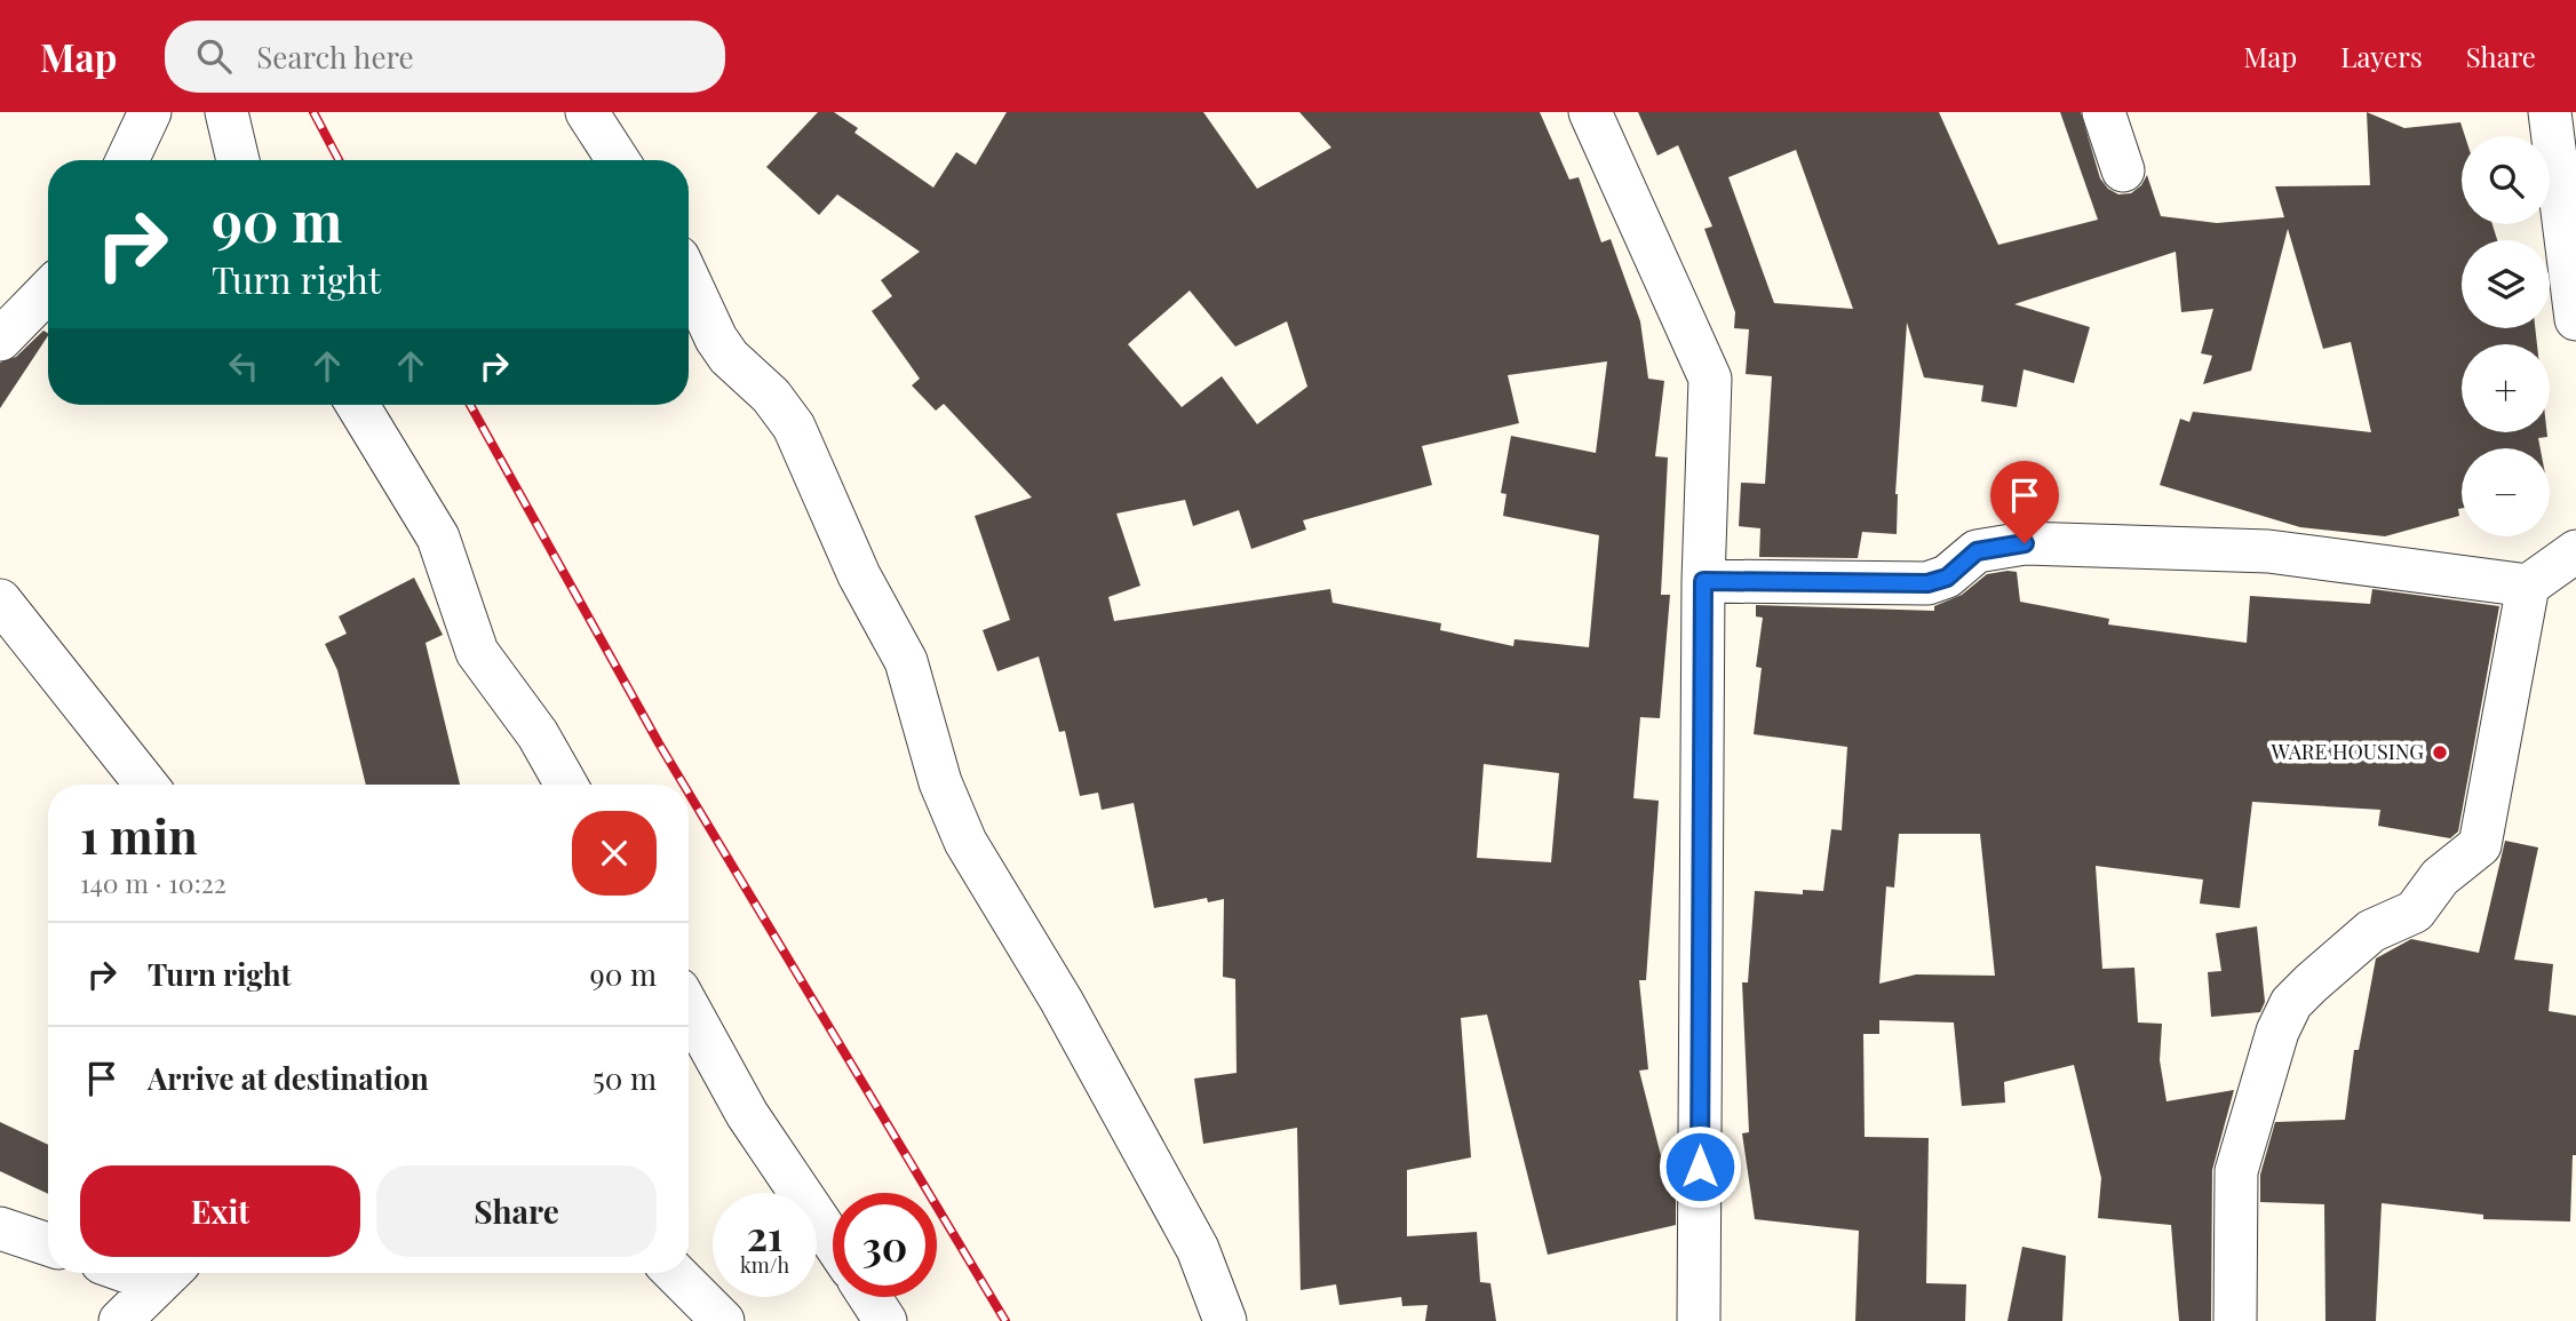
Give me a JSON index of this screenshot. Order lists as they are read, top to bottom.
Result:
{
  "places": ["WARE HOUSING"],
  "page": {
    "header": "Map",
    "search": "Search here",
    "nav": ["Map", "Layers", "Share"],
    "map_buttons": ["+", "−"],
    "turn": ["90 m", "Turn right"],
    "heading": ["1 min", "140 m · 10:22"],
    "list": [
      {
        "name": "Turn right",
        "value": "90 m"
      },
      {
        "name": "Arrive at destination",
        "value": "50 m"
      }
    ],
    "buttons": ["Exit", "Share"],
    "speed": "21 km/h",
    "limit": "30"
  }
}
